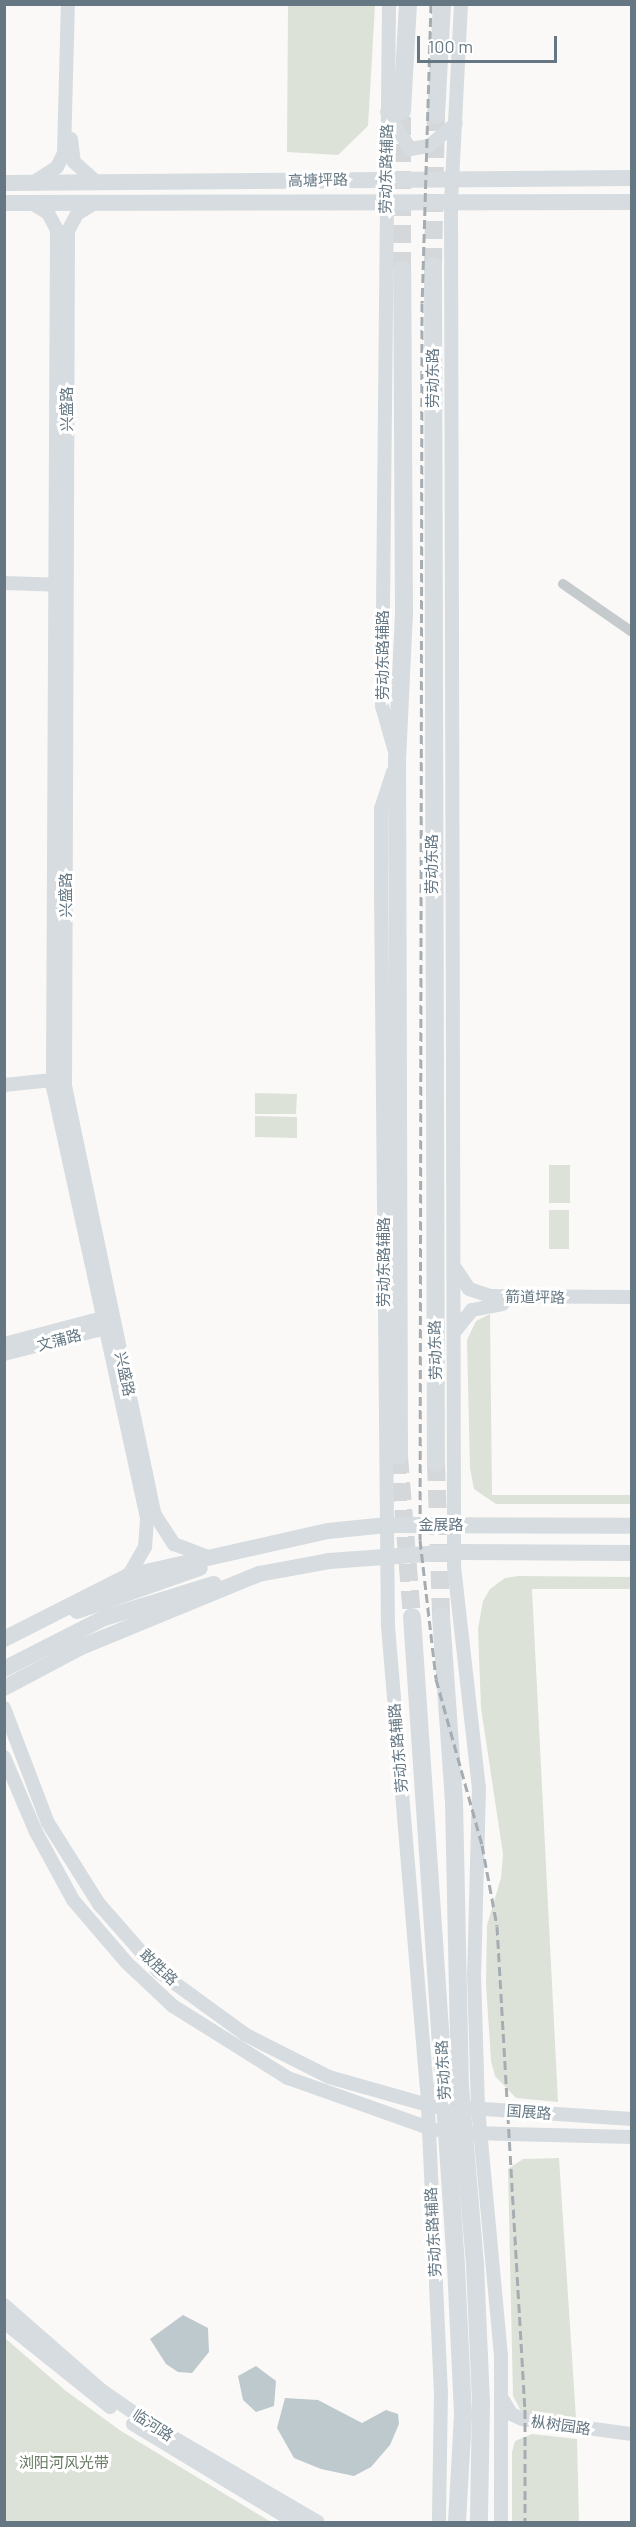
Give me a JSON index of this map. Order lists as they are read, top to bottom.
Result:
{
  "streets": {
    "highway": ["劳动东路"],
    "main road": [
      "劳动东路辅路",
      "高塘坪路",
      "兴盛路",
      "箭道坪路",
      "文蒲路",
      "金展路",
      "敢胜路",
      "国展路",
      "临河路",
      "枞树园路"
    ]
  },
  "crossings": [
    ["劳动东路辅路", "高塘坪路"],
    ["劳动东路辅路", "劳动东路"],
    ["劳动东路辅路", "金展路"],
    ["劳动东路辅路", "敢胜路"],
    ["劳动东路辅路", "国展路"],
    ["高塘坪路", "兴盛路"],
    ["劳动东路", "敢胜路"],
    ["劳动东路", "国展路"],
    ["兴盛路", "文蒲路"],
    ["兴盛路", "金展路"],
    ["敢胜路", "国展路"]
  ],
  "parks": ["浏阳河风光带"],
  "scale_bar": "100 m"
}
